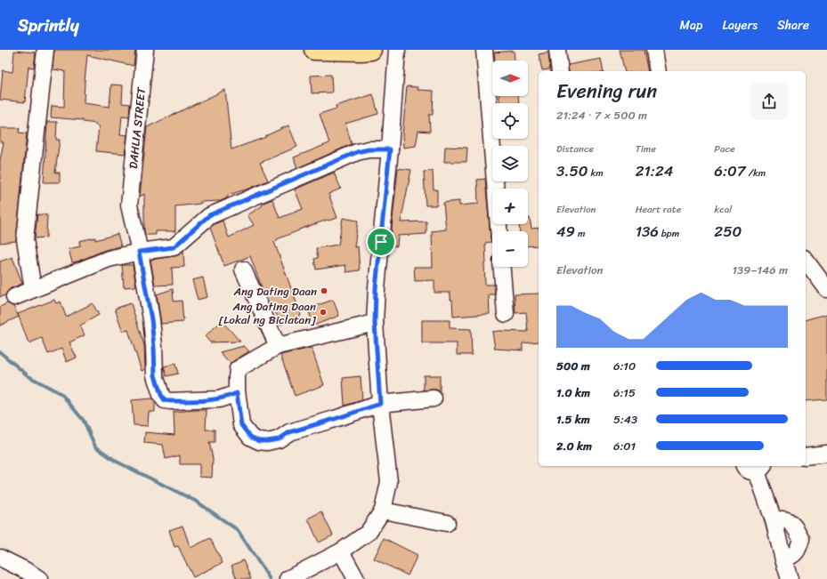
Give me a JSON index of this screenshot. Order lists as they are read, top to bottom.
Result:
{
  "streets": {
    "street": ["DAHLIA STREET"]
  },
  "places": ["Ang Dating Daan", "Ang Dating Daan [Lokal ng Biclatan]"],
  "north": "right",
  "page": {
    "header": "Sprintly",
    "nav": ["Map", "Layers", "Share"],
    "map_buttons": ["+", "−"],
    "heading": ["Evening run", "21:24 · 7 × 500 m"],
    "stats": [
      ["Distance", "3.50 km"],
      ["Time", "21:24"],
      ["Pace", "6:07 /km"],
      ["Elevation", "49 m"],
      ["Heart rate", "136 bpm"],
      ["kcal", "250"]
    ],
    "chart": ["Elevation", "139–146 m"],
    "list": [
      {
        "name": "500 m",
        "note": "6:10"
      },
      {
        "name": "1.0 km",
        "note": "6:15"
      },
      {
        "name": "1.5 km",
        "note": "5:43"
      },
      {
        "name": "2.0 km",
        "note": "6:01"
      }
    ]
  }
}
